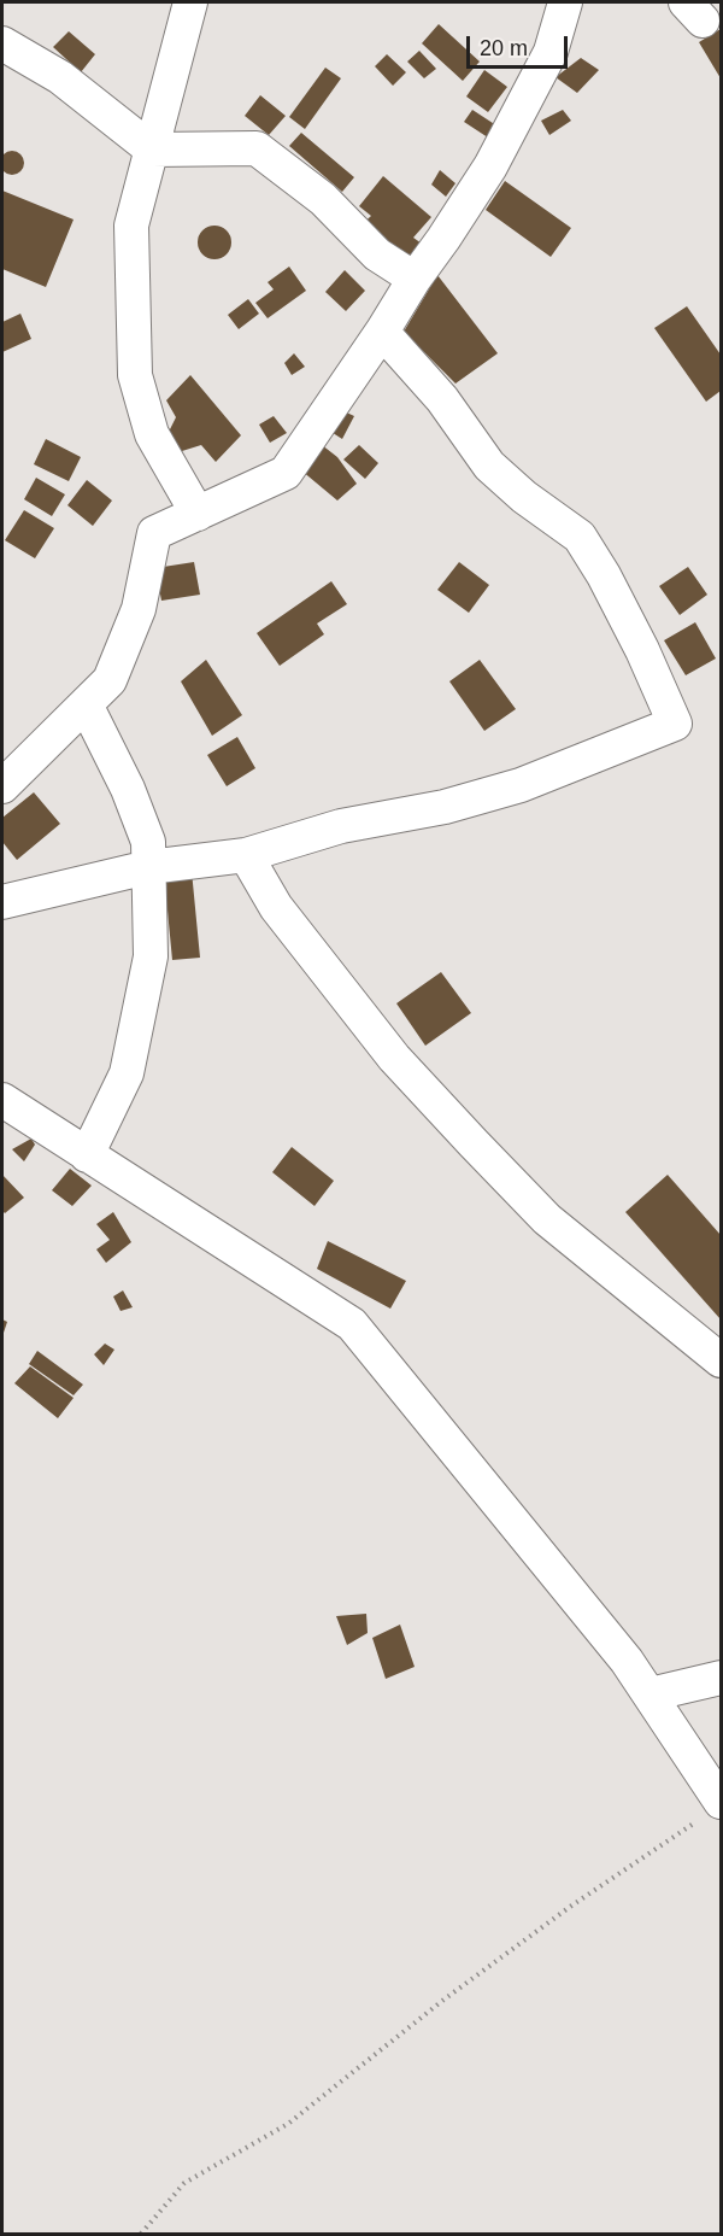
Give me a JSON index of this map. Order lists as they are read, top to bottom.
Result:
{
  "scale_bar": "20 m"
}
